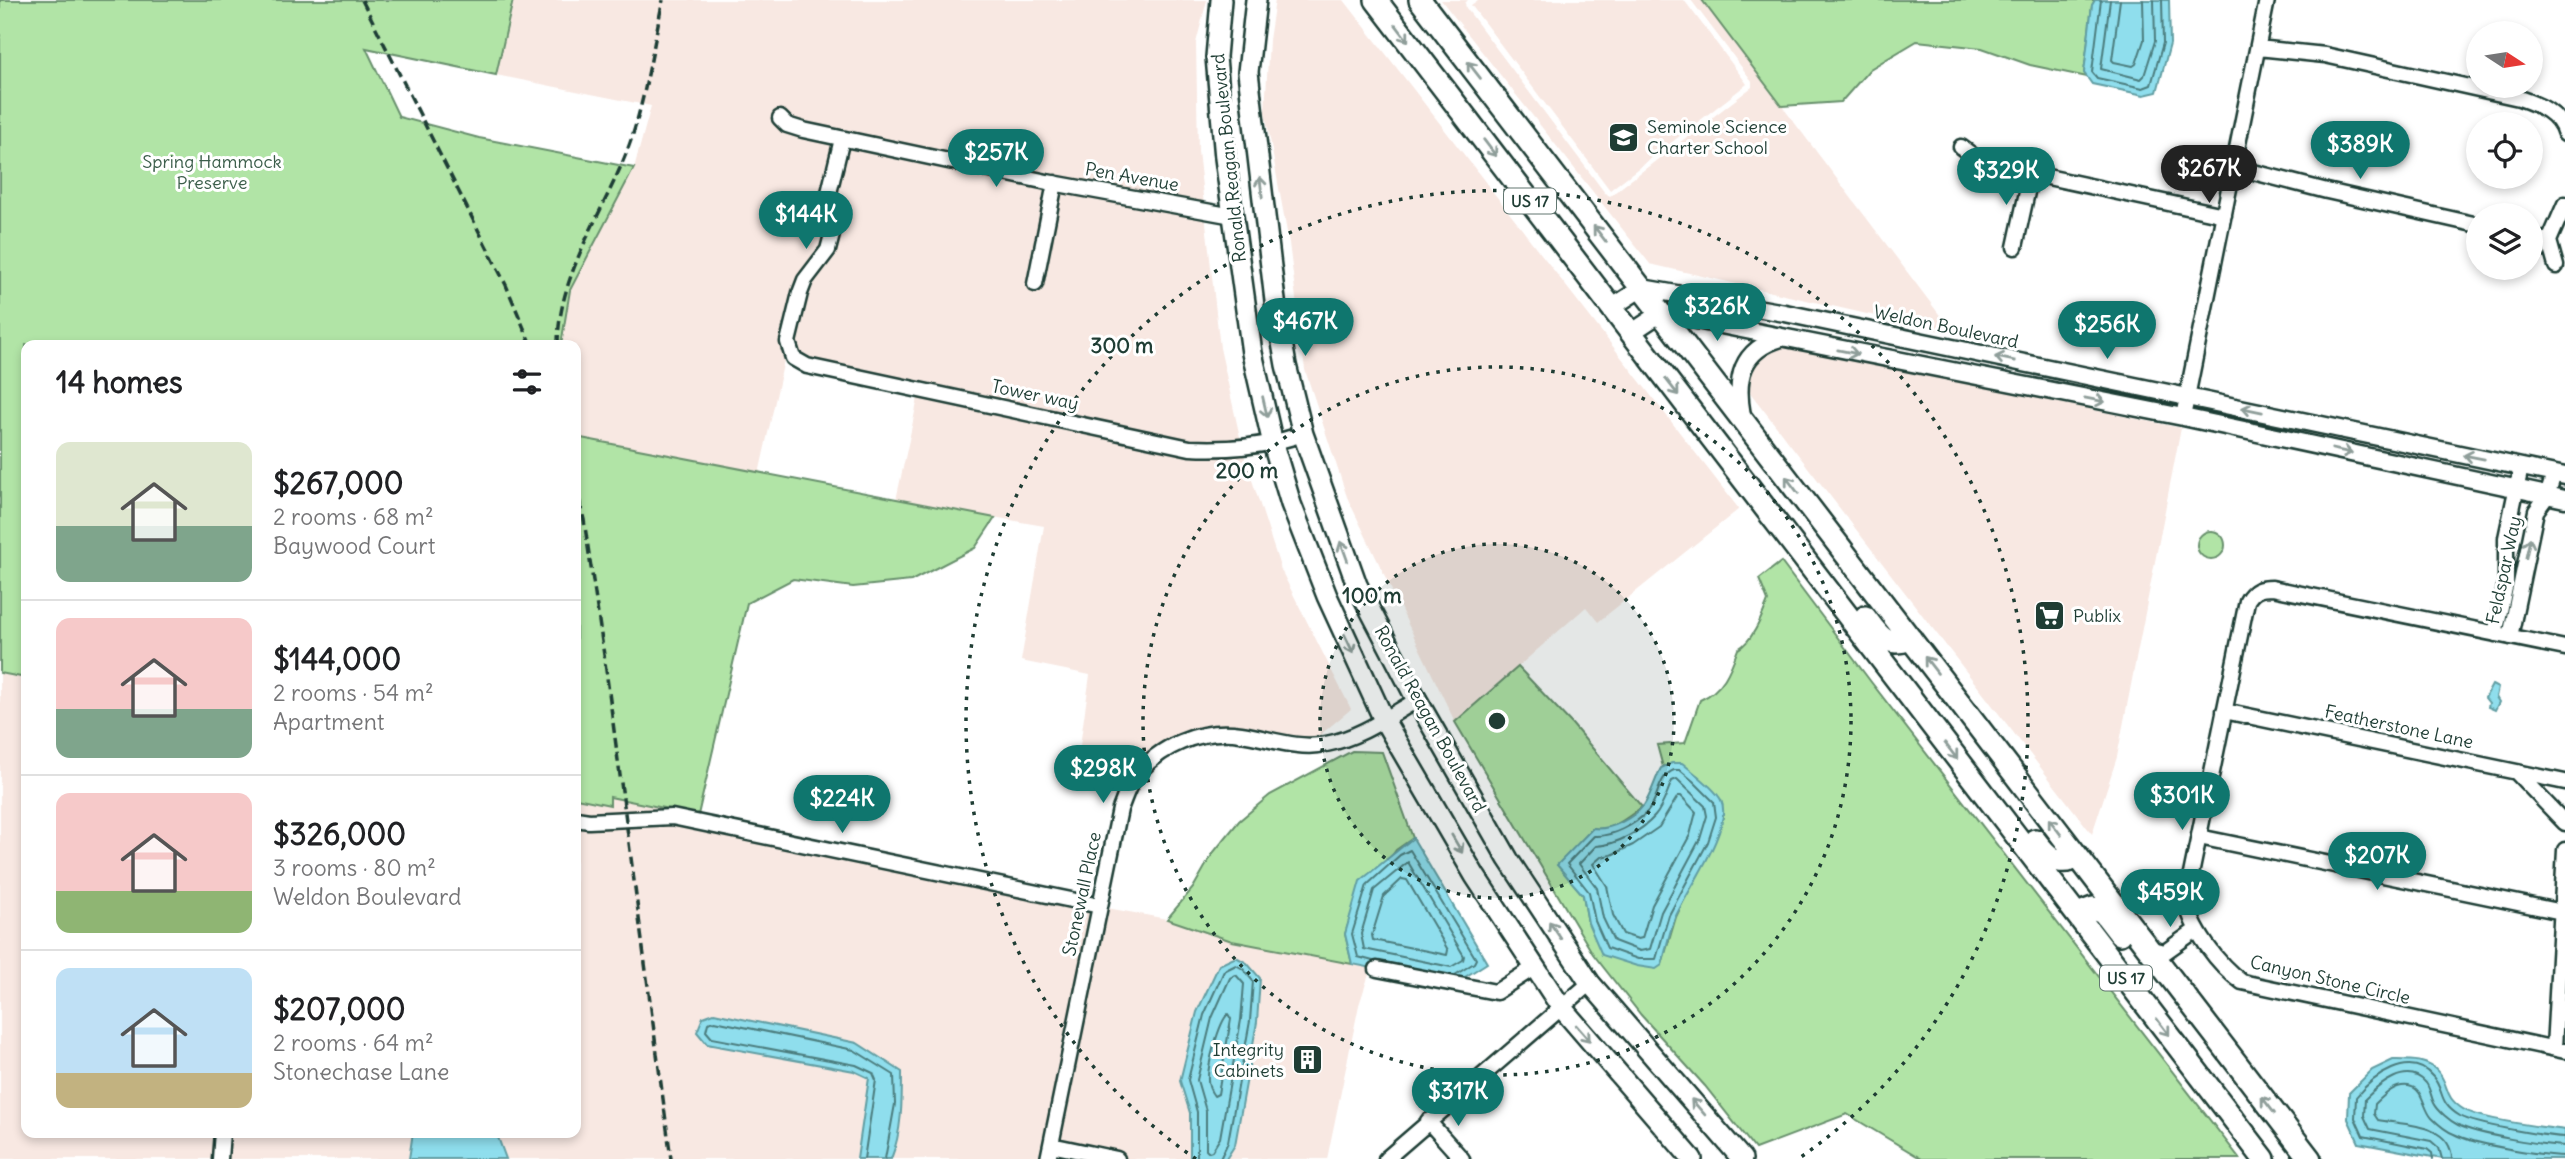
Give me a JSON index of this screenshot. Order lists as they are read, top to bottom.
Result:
{
  "streets": {
    "main road": ["Ronald Reagan Boulevard", "US 17"],
    "street": [
      "Pen Avenue",
      "Weldon Boulevard",
      "Tower way",
      "Feldspar Way",
      "Featherstone Lane",
      "Stonewall Place",
      "Canyon Stone Circle"
    ]
  },
  "crossings": [
    ["Ronald Reagan Boulevard", "Pen Avenue"],
    ["Ronald Reagan Boulevard", "Tower way"],
    ["Ronald Reagan Boulevard", "Stonewall Place"],
    ["Pen Avenue", "Tower way"],
    ["US 17", "Weldon Boulevard"],
    ["Weldon Boulevard", "Feldspar Way"],
    ["Feldspar Way", "Canyon Stone Circle"],
    ["Featherstone Lane", "Canyon Stone Circle"]
  ],
  "parks": ["Spring Hammock Preserve"],
  "places": {
    "school or university": ["Seminole Science Charter School"],
    "supermarket": ["Publix"],
    "building": ["Integrity Cabinets"]
  },
  "north": "right",
  "page": {
    "price": [
      "$389K",
      "$257K",
      "$267K",
      "$329K",
      "$144K",
      "$326K",
      "$467K",
      "$256K",
      "$298K",
      "$301K",
      "$224K",
      "$207K",
      "$459K",
      "$317K"
    ],
    "heading": "14 homes",
    "list": [
      {
        "name": "$267,000",
        "note": "2 rooms · 68 m² · Baywood Court"
      },
      {
        "name": "$144,000",
        "note": "2 rooms · 54 m² · Apartment"
      },
      {
        "name": "$326,000",
        "note": "3 rooms · 80 m² · Weldon Boulevard"
      },
      {
        "name": "$207,000",
        "note": "2 rooms · 64 m² · Stonechase Lane"
      }
    ]
  },
  "rings": ["300 m", "200 m", "100 m"]
}
